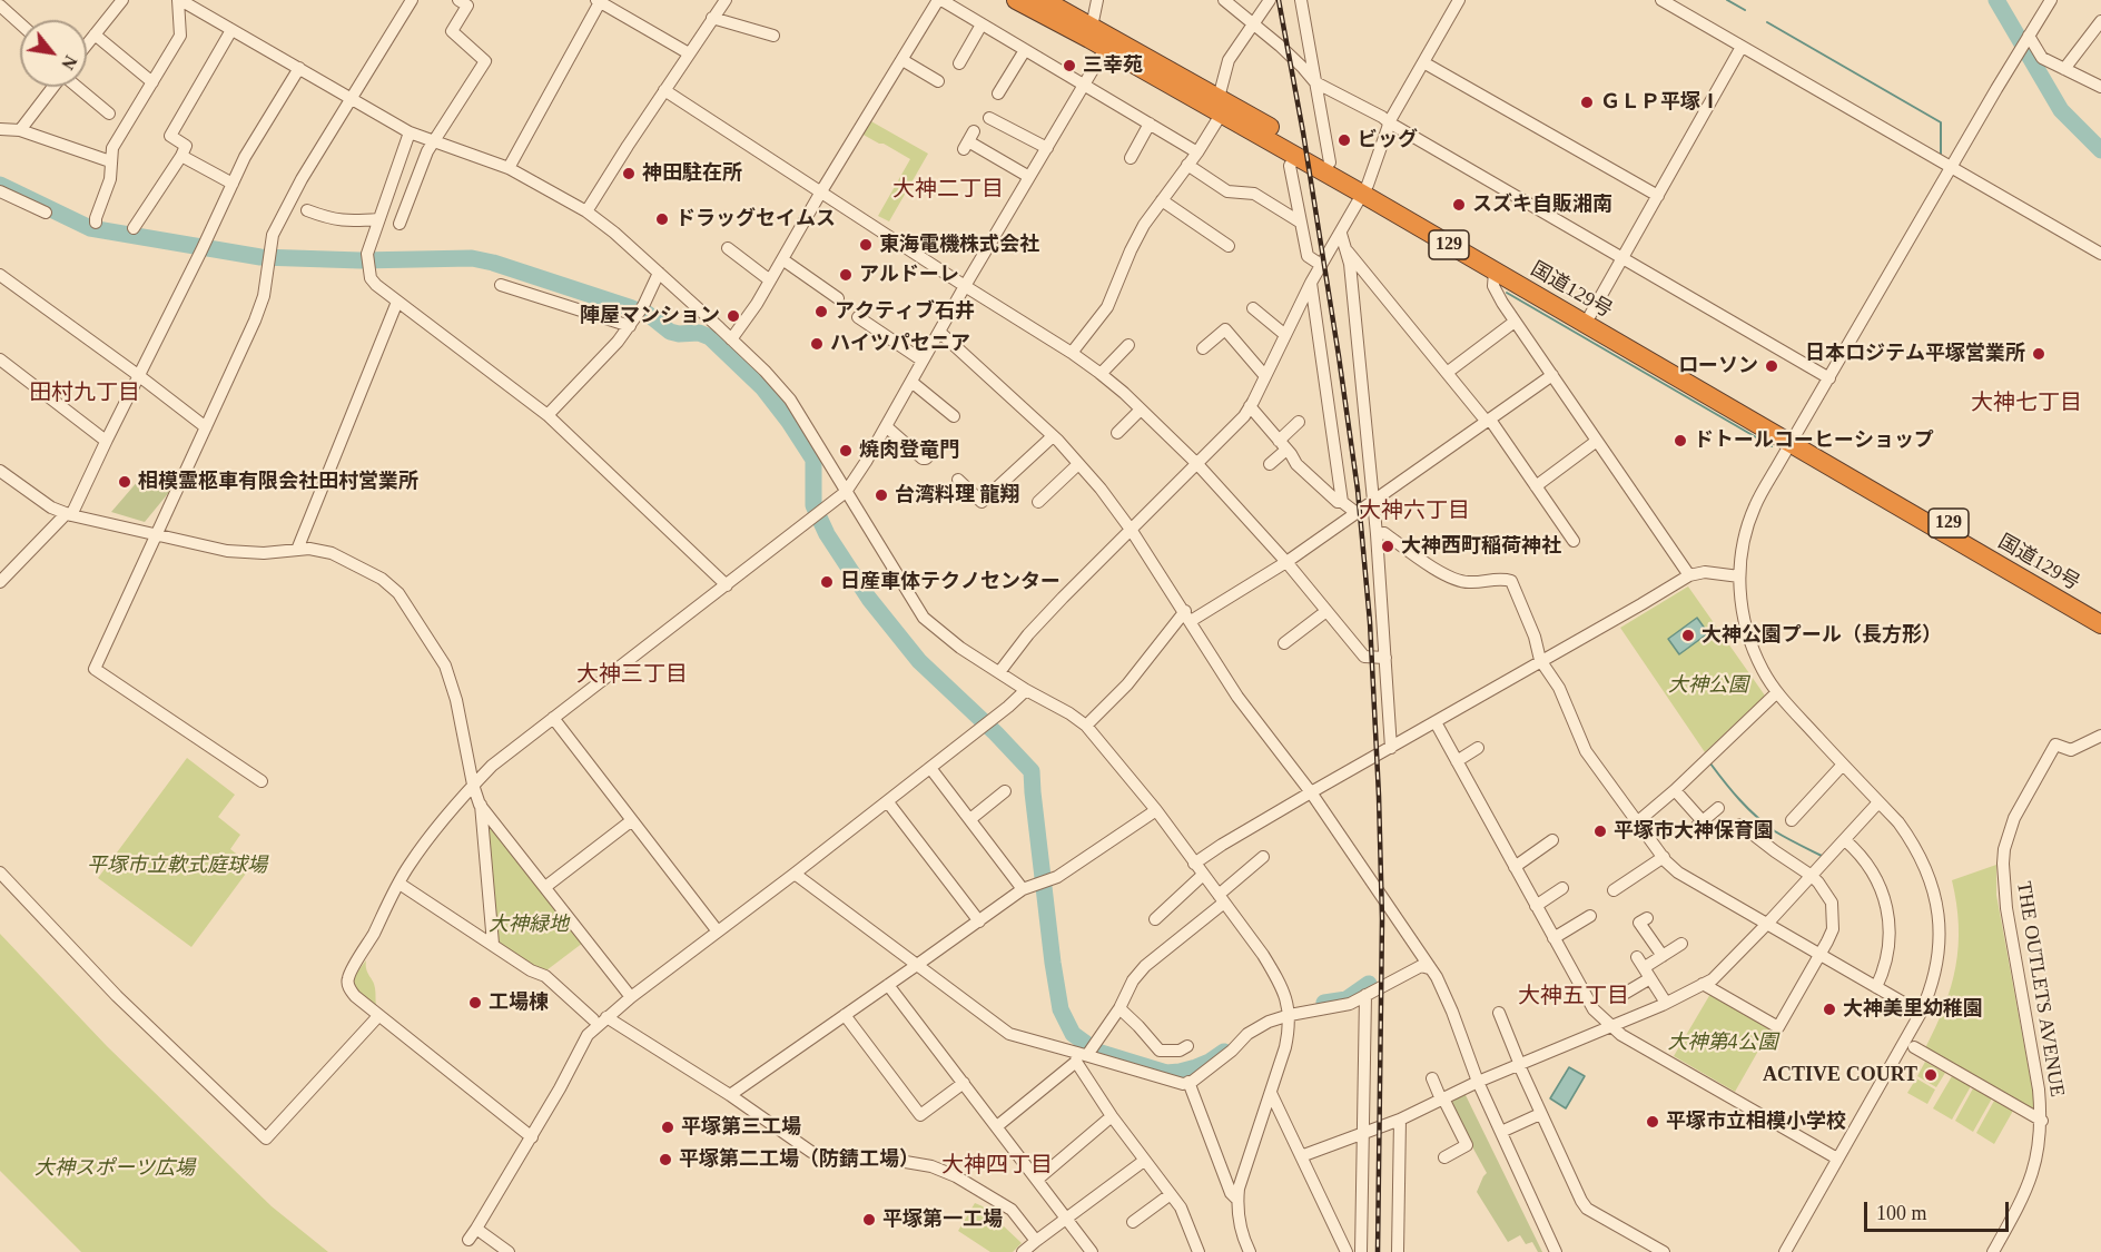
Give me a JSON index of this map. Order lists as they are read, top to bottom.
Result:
{
  "streets": {
    "highway": ["129", "国道129号"],
    "street": ["THE OUTLETS AVENUE"]
  },
  "districts": [
    "大神二丁目",
    "田村九丁目",
    "大神七丁目",
    "大神六丁目",
    "大神三丁目",
    "大神五丁目",
    "大神四丁目"
  ],
  "parks": [
    "大神公園",
    "平塚市立軟式庭球場",
    "大神緑地",
    "大神第4公園",
    "大神スポーツ広場"
  ],
  "places": [
    "三幸苑",
    "ＧＬＰ平塚Ⅰ",
    "ビッグ",
    "神田駐在所",
    "スズキ自販湘南",
    "ドラッグセイムス",
    "東海電機株式会社",
    "アルドーレ",
    "アクティブ石井",
    "陣屋マンション",
    "ハイツパセニア",
    "日本ロジテム平塚営業所",
    "ローソン",
    "ドトールコーヒーショップ",
    "焼肉登竜門",
    "相模霊柩車有限会社田村営業所",
    "台湾料理 龍翔",
    "大神西町稲荷神社",
    "日産車体テクノセンター",
    "大神公園プール（長方形）",
    "平塚市大神保育園",
    "工場棟",
    "大神美里幼稚園",
    "ACTIVE COURT",
    "平塚市立相模小学校",
    "平塚第三工場",
    "平塚第二工場（防錆工場）",
    "平塚第一工場"
  ],
  "scale_bar": "100 m",
  "north": "bottom right"
}
